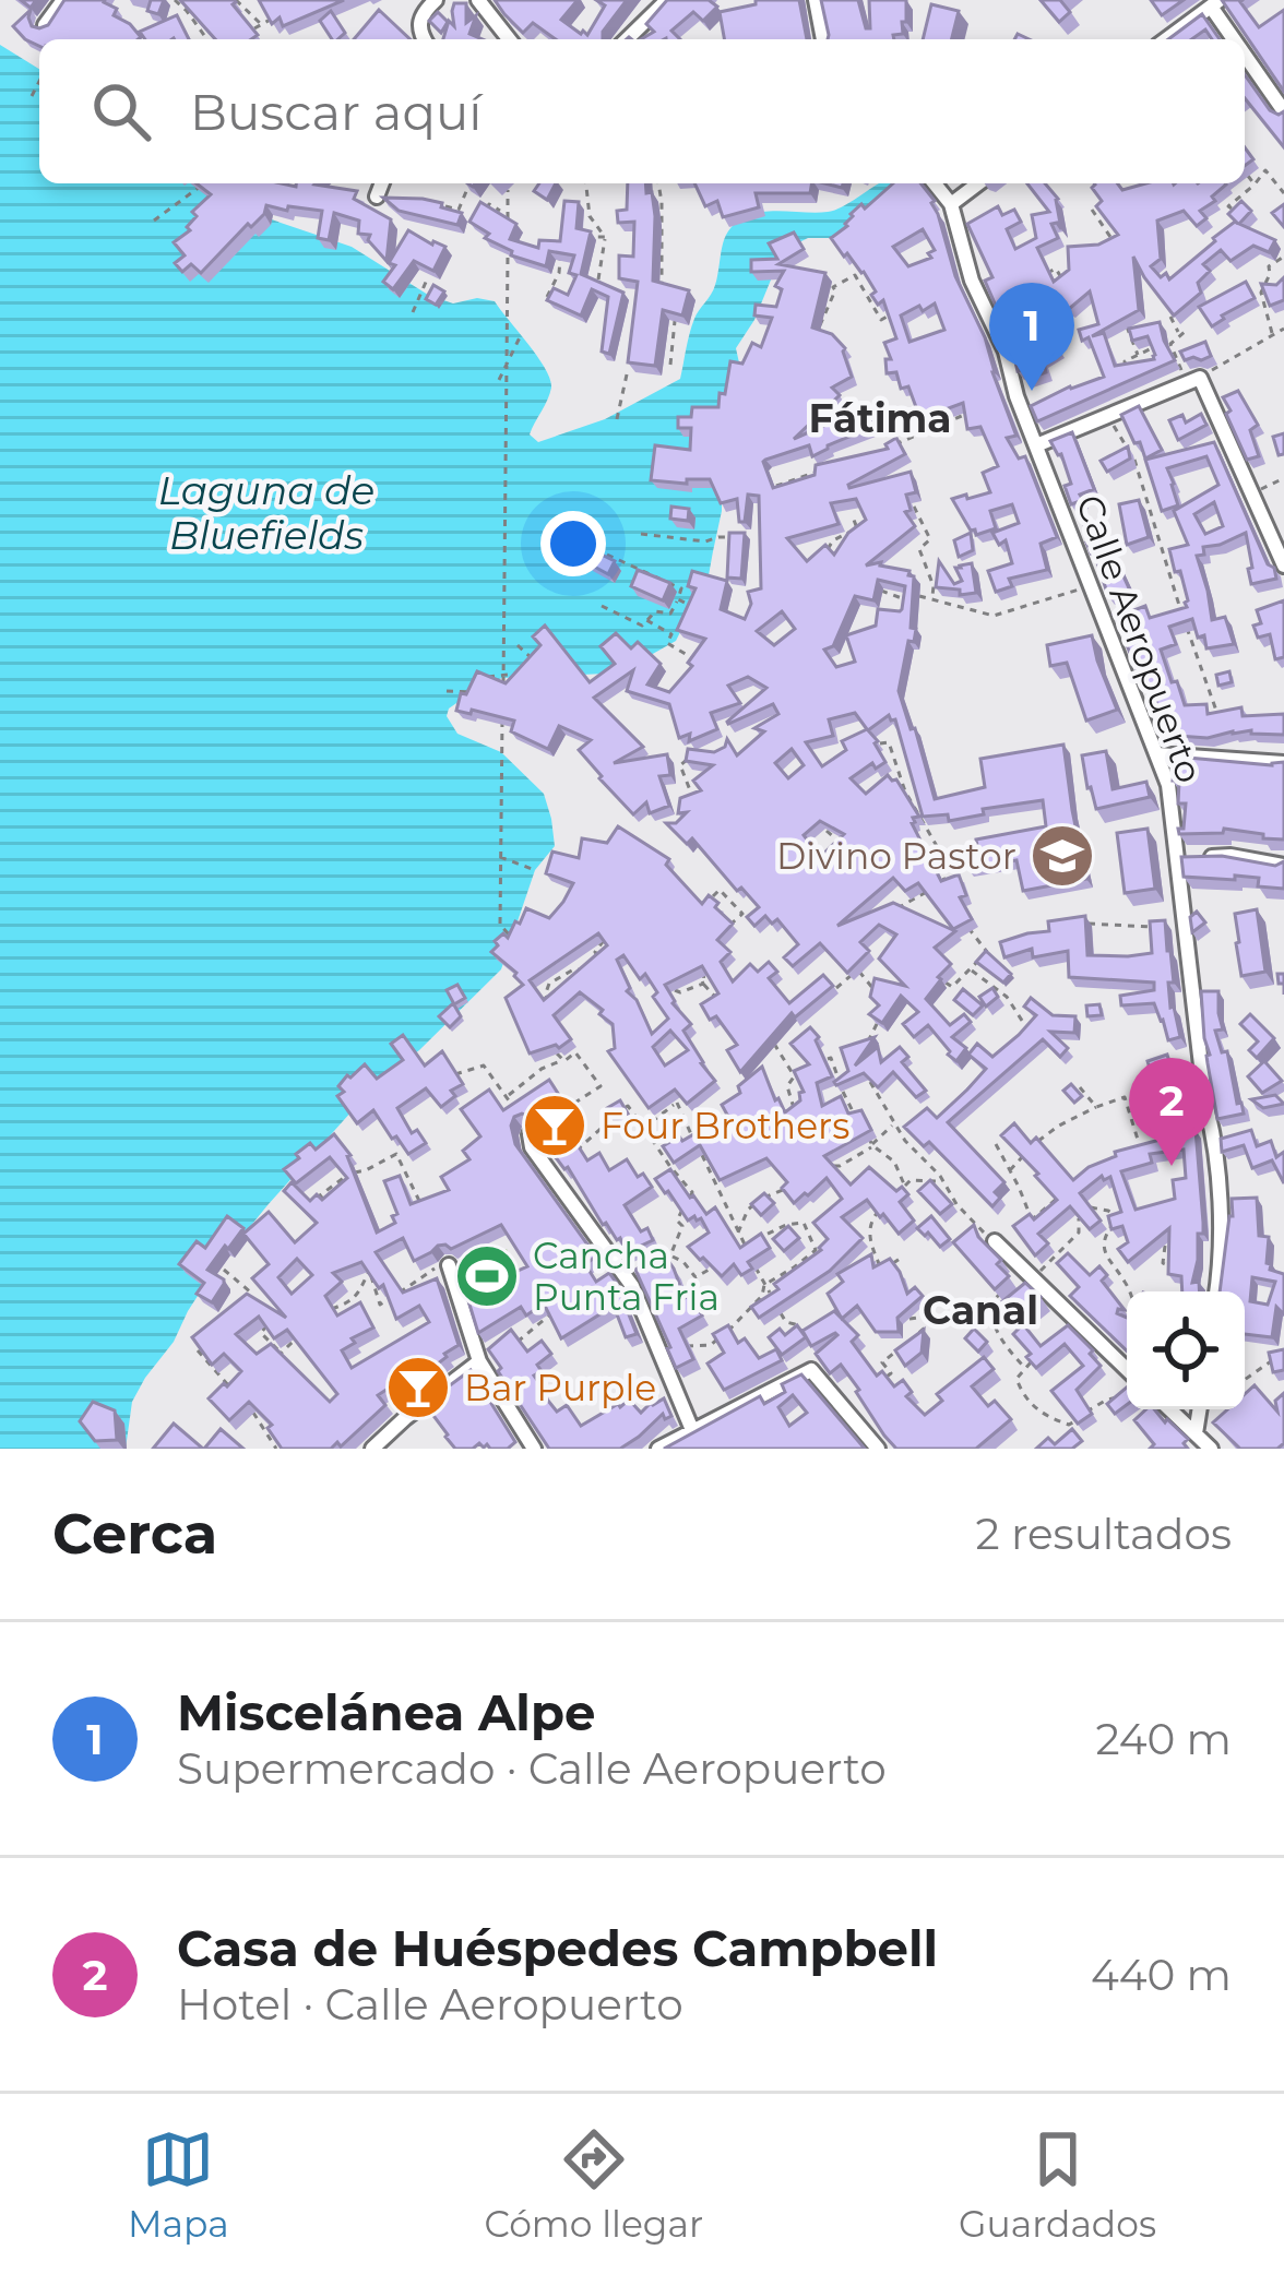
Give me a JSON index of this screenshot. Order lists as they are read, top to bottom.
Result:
{
  "streets": {
    "street": ["Calle Aeropuerto"]
  },
  "districts": ["Fátima", "Canal"],
  "water": ["Laguna de Bluefields"],
  "places": {
    "school or university": ["Divino Pastor"],
    "bar": ["Four Brothers", "Bar Purple"],
    "sports": ["Cancha Punta Fria"]
  },
  "page": {
    "search": "Buscar aquí",
    "pins": ["1", "2"],
    "heading": ["Cerca", "2 resultados"],
    "list": [
      {
        "mark": "1",
        "name": "Miscelánea Alpe",
        "note": "Supermercado · Calle Aeropuerto",
        "value": "240 m"
      },
      {
        "mark": "2",
        "name": "Casa de Huéspedes Campbell",
        "note": "Hotel · Calle Aeropuerto",
        "value": "440 m"
      }
    ],
    "nav": ["Mapa", "Cómo llegar", "Guardados"]
  }
}
